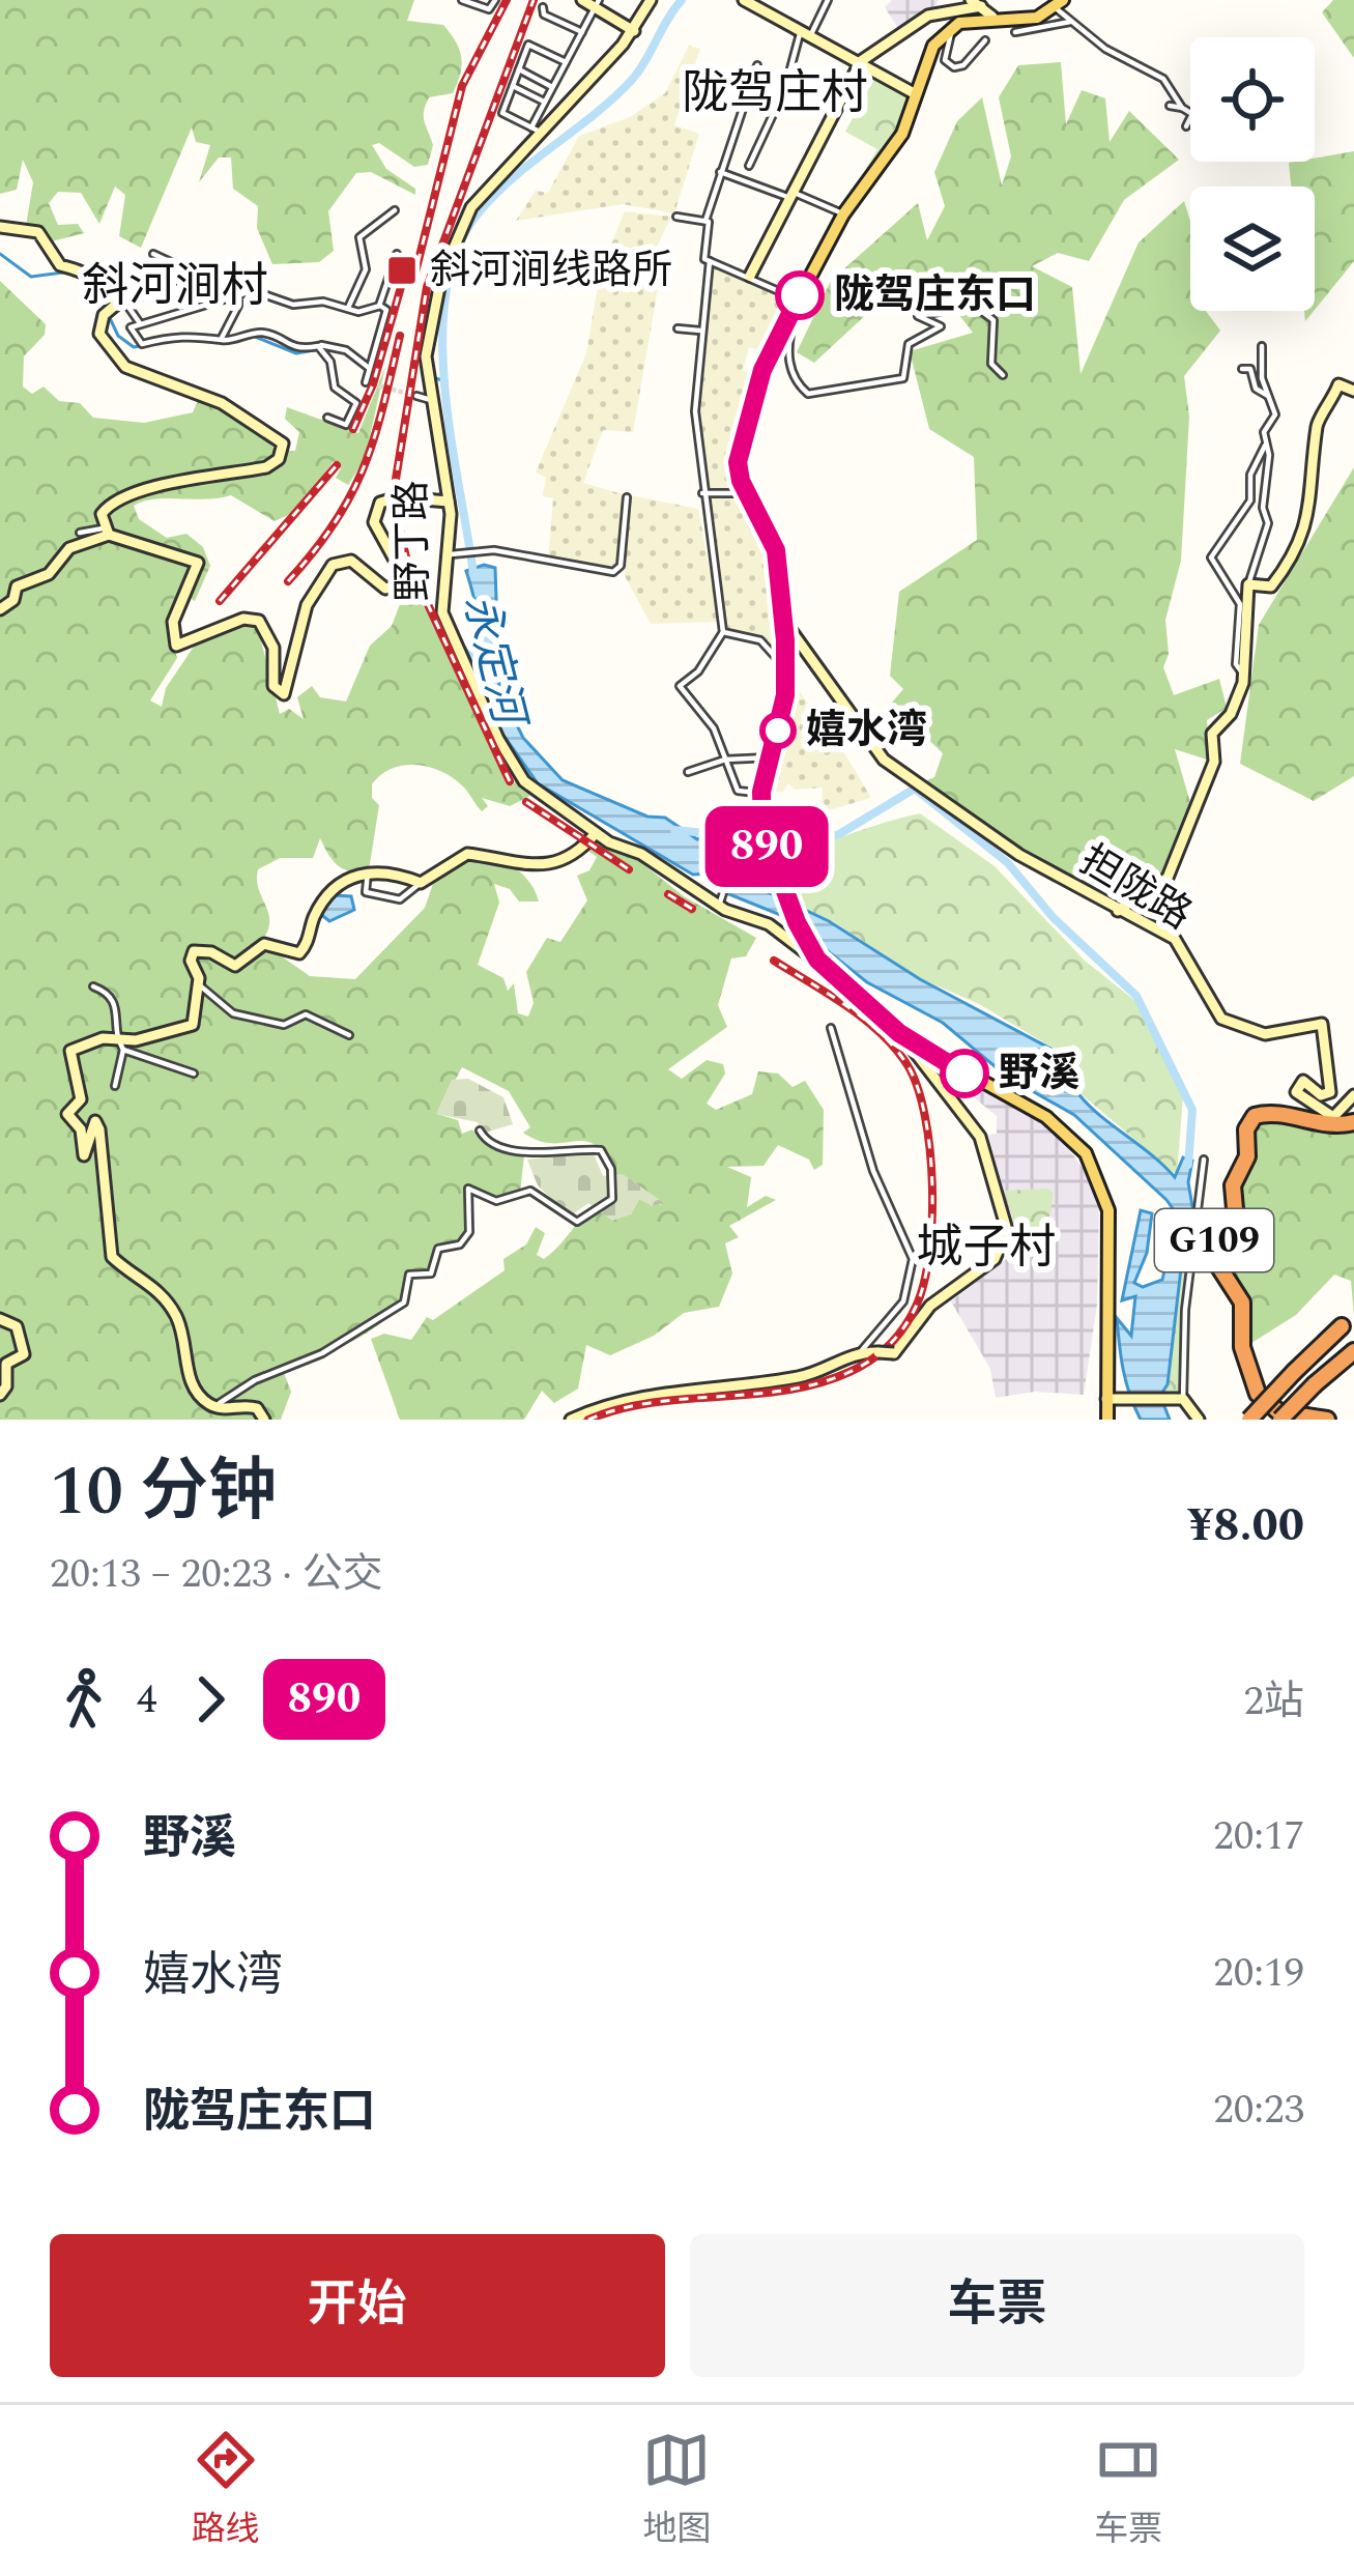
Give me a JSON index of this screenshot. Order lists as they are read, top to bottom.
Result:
{
  "streets": {
    "highway": ["G109"],
    "street": ["野丁路", "担陇路"]
  },
  "districts": ["陇驾庄村", "斜河涧村", "城子村"],
  "water": ["永定河"],
  "places": {
    "transit": ["斜河涧线路所"],
    "other": ["陇驾庄东口", "嬉水湾", "野溪"]
  },
  "lines": ["bus line 890"],
  "page": {
    "on_map": "890",
    "heading": ["10 分钟", "20:13 – 20:23 · 公交", "¥8.00"],
    "legs": ["4", "890", "2站"],
    "list": [
      {
        "name": "野溪",
        "value": "20:17"
      },
      {
        "name": "嬉水湾",
        "value": "20:19"
      },
      {
        "name": "陇驾庄东口",
        "value": "20:23"
      }
    ],
    "buttons": ["开始", "车票"],
    "tabs": ["路线", "地图", "车票"]
  }
}
